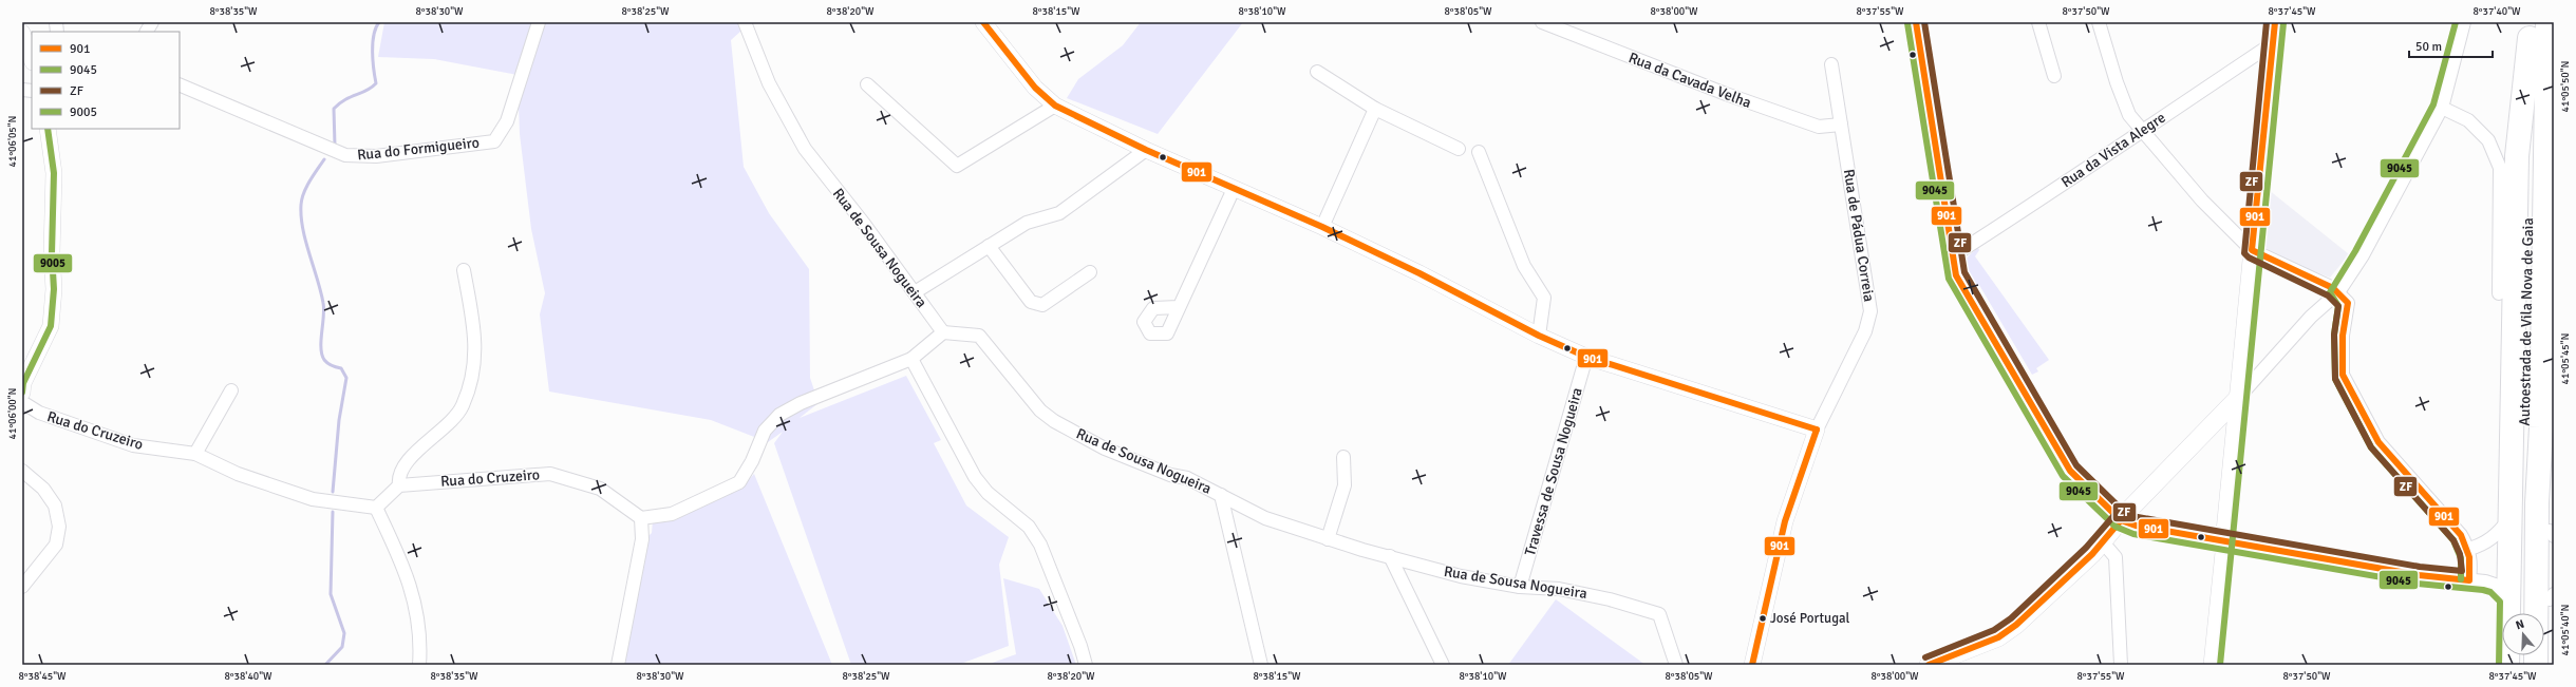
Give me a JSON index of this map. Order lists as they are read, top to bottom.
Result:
{
  "streets": {
    "highway": ["Autoestrada de Vila Nova de Gaia"],
    "street": [
      "Rua da Cavada Velha",
      "Rua do Formigueiro",
      "Rua da Vista Alegre",
      "Rua de Pádua Correia",
      "Rua de Sousa Nogueira",
      "Rua do Cruzeiro",
      "Travessa de Sousa Nogueira"
    ]
  },
  "crossings": [
    ["Rua da Cavada Velha", "Rua de Pádua Correia"],
    ["Rua de Sousa Nogueira", "Travessa de Sousa Nogueira"]
  ],
  "places": ["José Portugal"],
  "lines": [
    "transit line 901",
    "transit line 9045",
    "transit line ZF",
    "transit line 9005"
  ],
  "legend": [
    "901",
    "9045",
    "ZF",
    "9005"
  ],
  "scale_bar": "50 m",
  "north": "top",
  "coordinates": [
    "8°38'35\"W",
    "8°38'30\"W",
    "8°38'25\"W",
    "8°38'20\"W",
    "8°38'15\"W",
    "8°38'10\"W",
    "8°38'05\"W",
    "8°38'00\"W",
    "8°37'55\"W",
    "8°37'50\"W",
    "8°37'45\"W",
    "8°37'40\"W",
    "41°05'50\"N",
    "41°06'05\"N",
    "41°05'45\"N",
    "41°06'00\"N",
    "41°05'40\"N",
    "8°38'45\"W",
    "8°38'40\"W"
  ]
}
